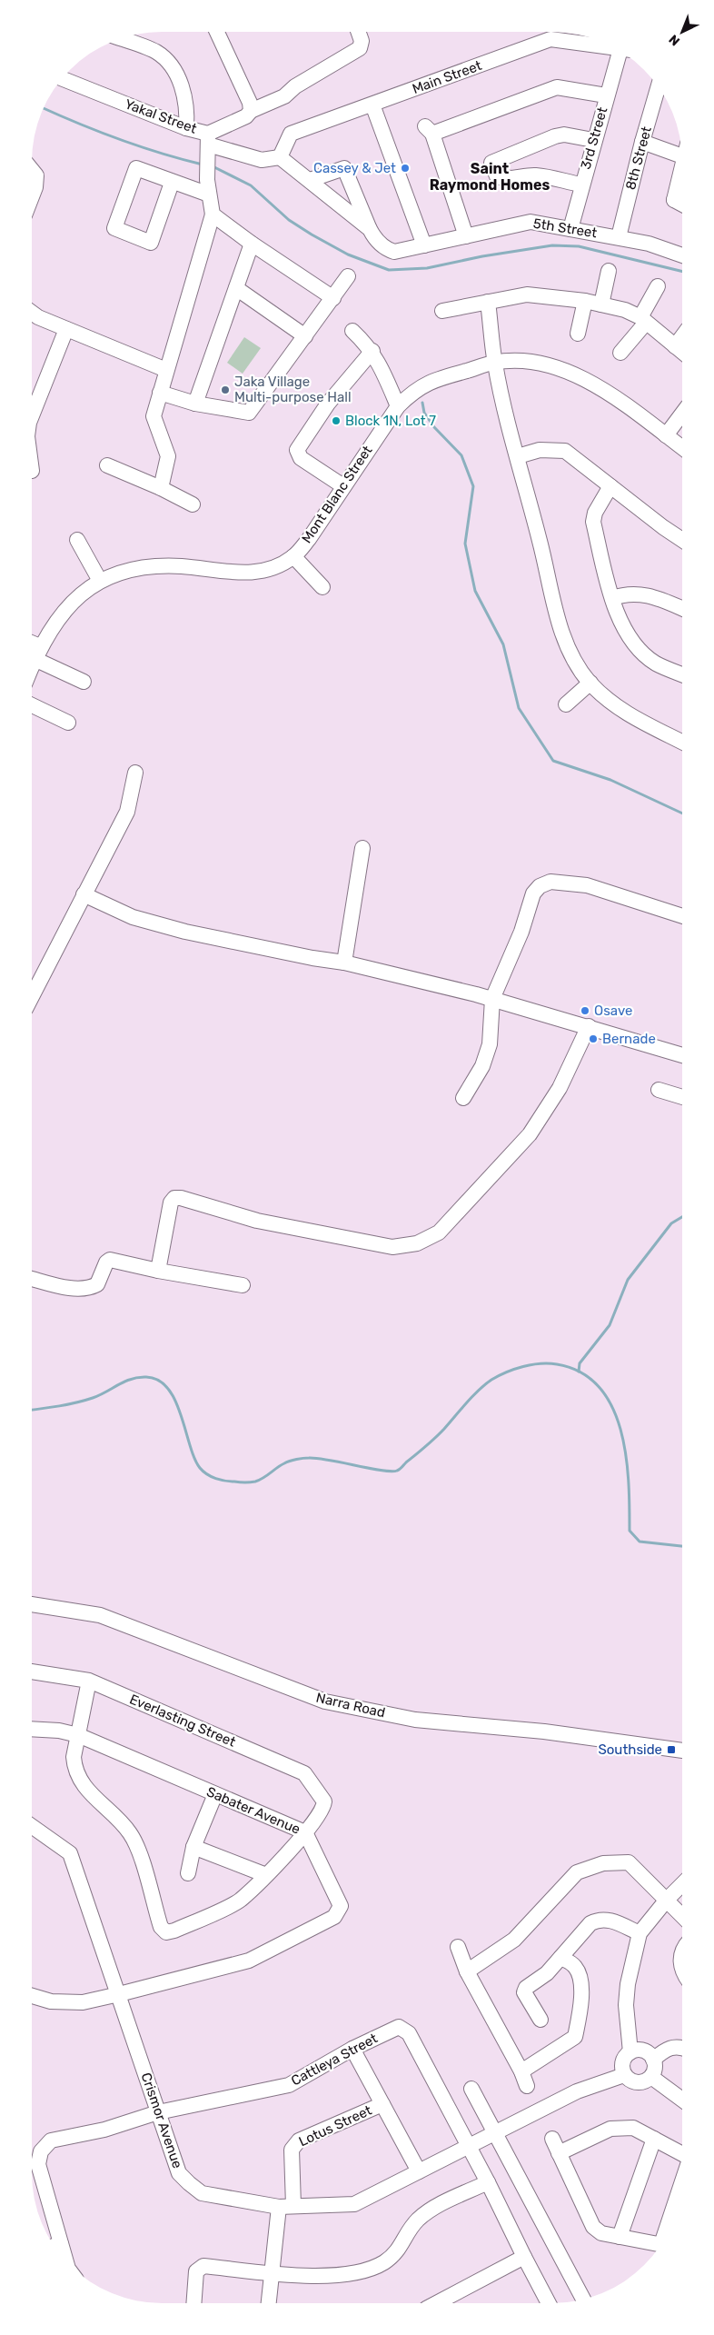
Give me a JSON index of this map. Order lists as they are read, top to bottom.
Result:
{
  "streets": {
    "street": [
      "Main Street",
      "Yakal Street",
      "3rd Street",
      "8th Street",
      "5th Street",
      "Mont Blanc Street",
      "Narra Road",
      "Everlasting Street",
      "Sabater Avenue",
      "Cattleya Street",
      "Crismor Avenue",
      "Lotus Street"
    ]
  },
  "crossings": [
    ["3rd Street", "5th Street"],
    ["8th Street", "5th Street"],
    ["Everlasting Street", "Sabater Avenue"],
    ["Sabater Avenue", "Crismor Avenue"],
    ["Cattleya Street", "Crismor Avenue"],
    ["Crismor Avenue", "Lotus Street"]
  ],
  "districts": ["Saint Raymond Homes"],
  "places": {
    "other": [
      "Cassey & Jet",
      "Jaka Village Multi-purpose Hall",
      "Block 1N, Lot 7",
      "Osave",
      "Bernade"
    ],
    "transit": ["Southside"]
  },
  "north": "bottom left"
}
